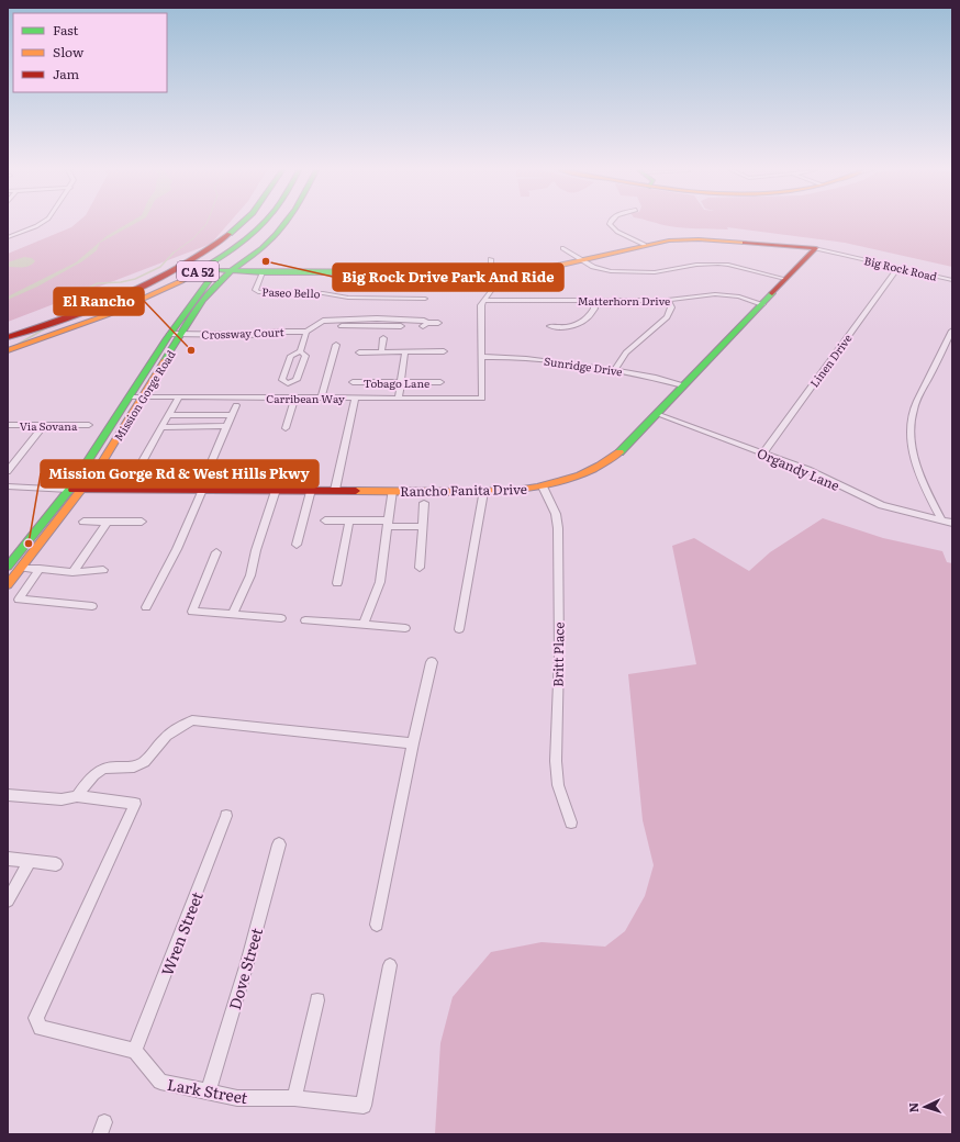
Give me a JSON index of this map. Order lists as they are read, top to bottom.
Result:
{
  "streets": {
    "main road": [
      "Big Rock Road",
      "CA 52",
      "Mission Gorge Road",
      "Rancho Fanita Drive"
    ],
    "street": [
      "Paseo Bello",
      "Matterhorn Drive",
      "Crossway Court",
      "Linen Drive",
      "Sunridge Drive",
      "Tobago Lane",
      "Carribean Way",
      "Via Sovana",
      "Organdy Lane",
      "Britt Place",
      "Wren Street",
      "Dove Street",
      "Lark Street"
    ]
  },
  "crossings": [
    ["Big Rock Road", "Paseo Bello"],
    ["Big Rock Road", "Linen Drive"],
    ["Big Rock Road", "Mission Gorge Road"],
    ["Big Rock Road", "Rancho Fanita Drive"],
    ["Matterhorn Drive", "Rancho Fanita Drive"],
    ["Crossway Court", "Mission Gorge Road"],
    ["Linen Drive", "Organdy Lane"],
    ["Sunridge Drive", "Carribean Way"],
    ["Sunridge Drive", "Rancho Fanita Drive"],
    ["Mission Gorge Road", "Carribean Way"],
    ["Mission Gorge Road", "Rancho Fanita Drive"],
    ["Organdy Lane", "Rancho Fanita Drive"],
    ["Rancho Fanita Drive", "Britt Place"],
    ["Wren Street", "Lark Street"],
    ["Dove Street", "Lark Street"]
  ],
  "places": ["Big Rock Drive Park And Ride", "El Rancho", "Mission Gorge Rd & West Hills Pkwy"],
  "legend": ["Fast", "Slow", "Jam"],
  "north": "left"
}
